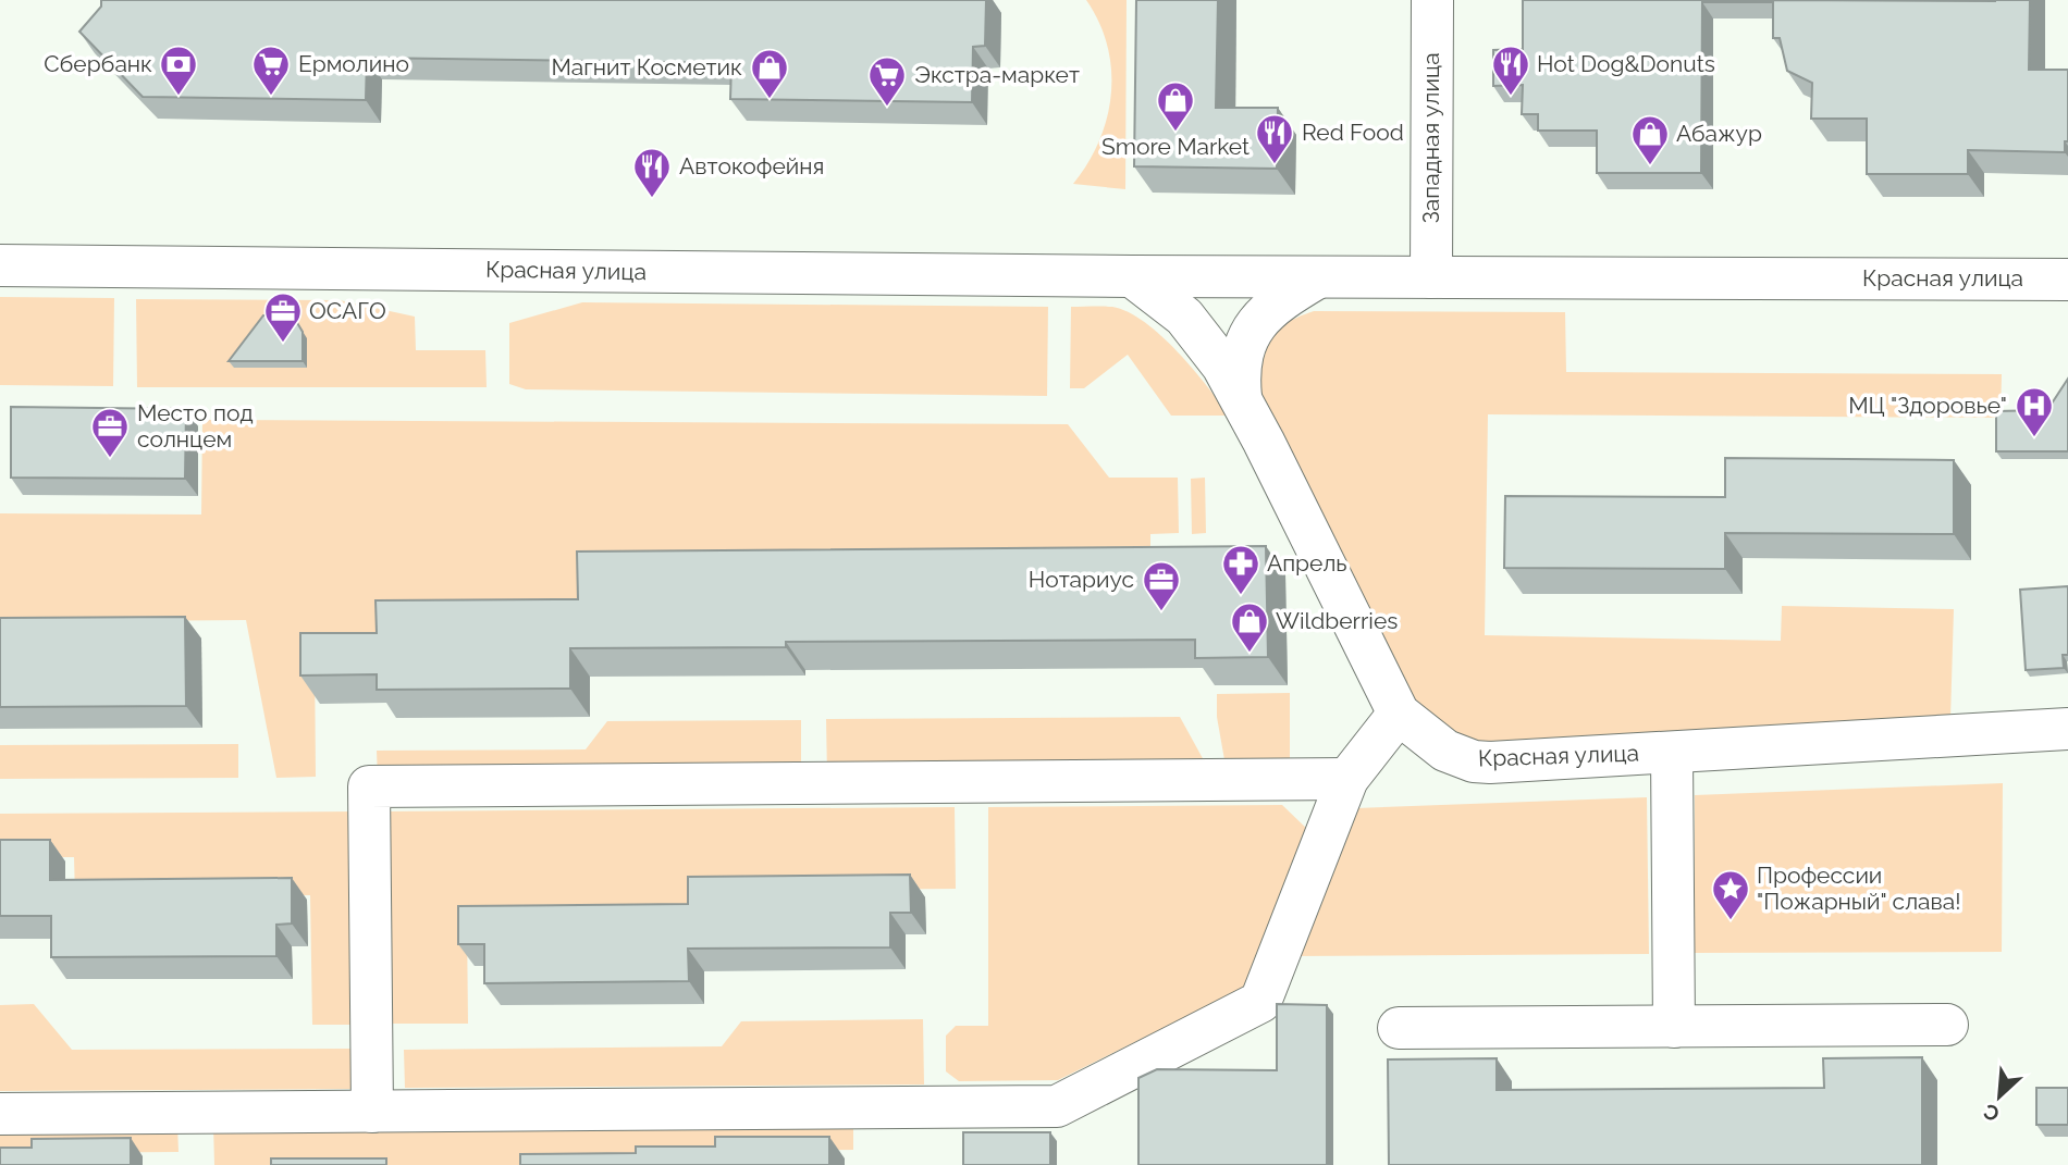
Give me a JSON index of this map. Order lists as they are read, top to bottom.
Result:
{
  "streets": {
    "street": ["Западная улица", "Красная улица"]
  },
  "crossings": [
    ["Западная улица", "Красная улица"]
  ],
  "places": {
    "bank": ["Сбербанк"],
    "supermarket": ["Ермолино", "Экстра-маркет"],
    "restaurant": ["Hot Dog&Donuts", "Red Food", "Автокофейня"],
    "shop": [
      "Магнит Косметик",
      "Smore Market",
      "Абажур",
      "Wildberries"
    ],
    "office": ["ОСАГО", "Место под солнцем", "Нотариус"],
    "hospital": ["МЦ \"Здоровье\""],
    "pharmacy": ["Апрель"],
    "place": ["Профессии \"Пожарный\" слава!"]
  },
  "north": "bottom left"
}
